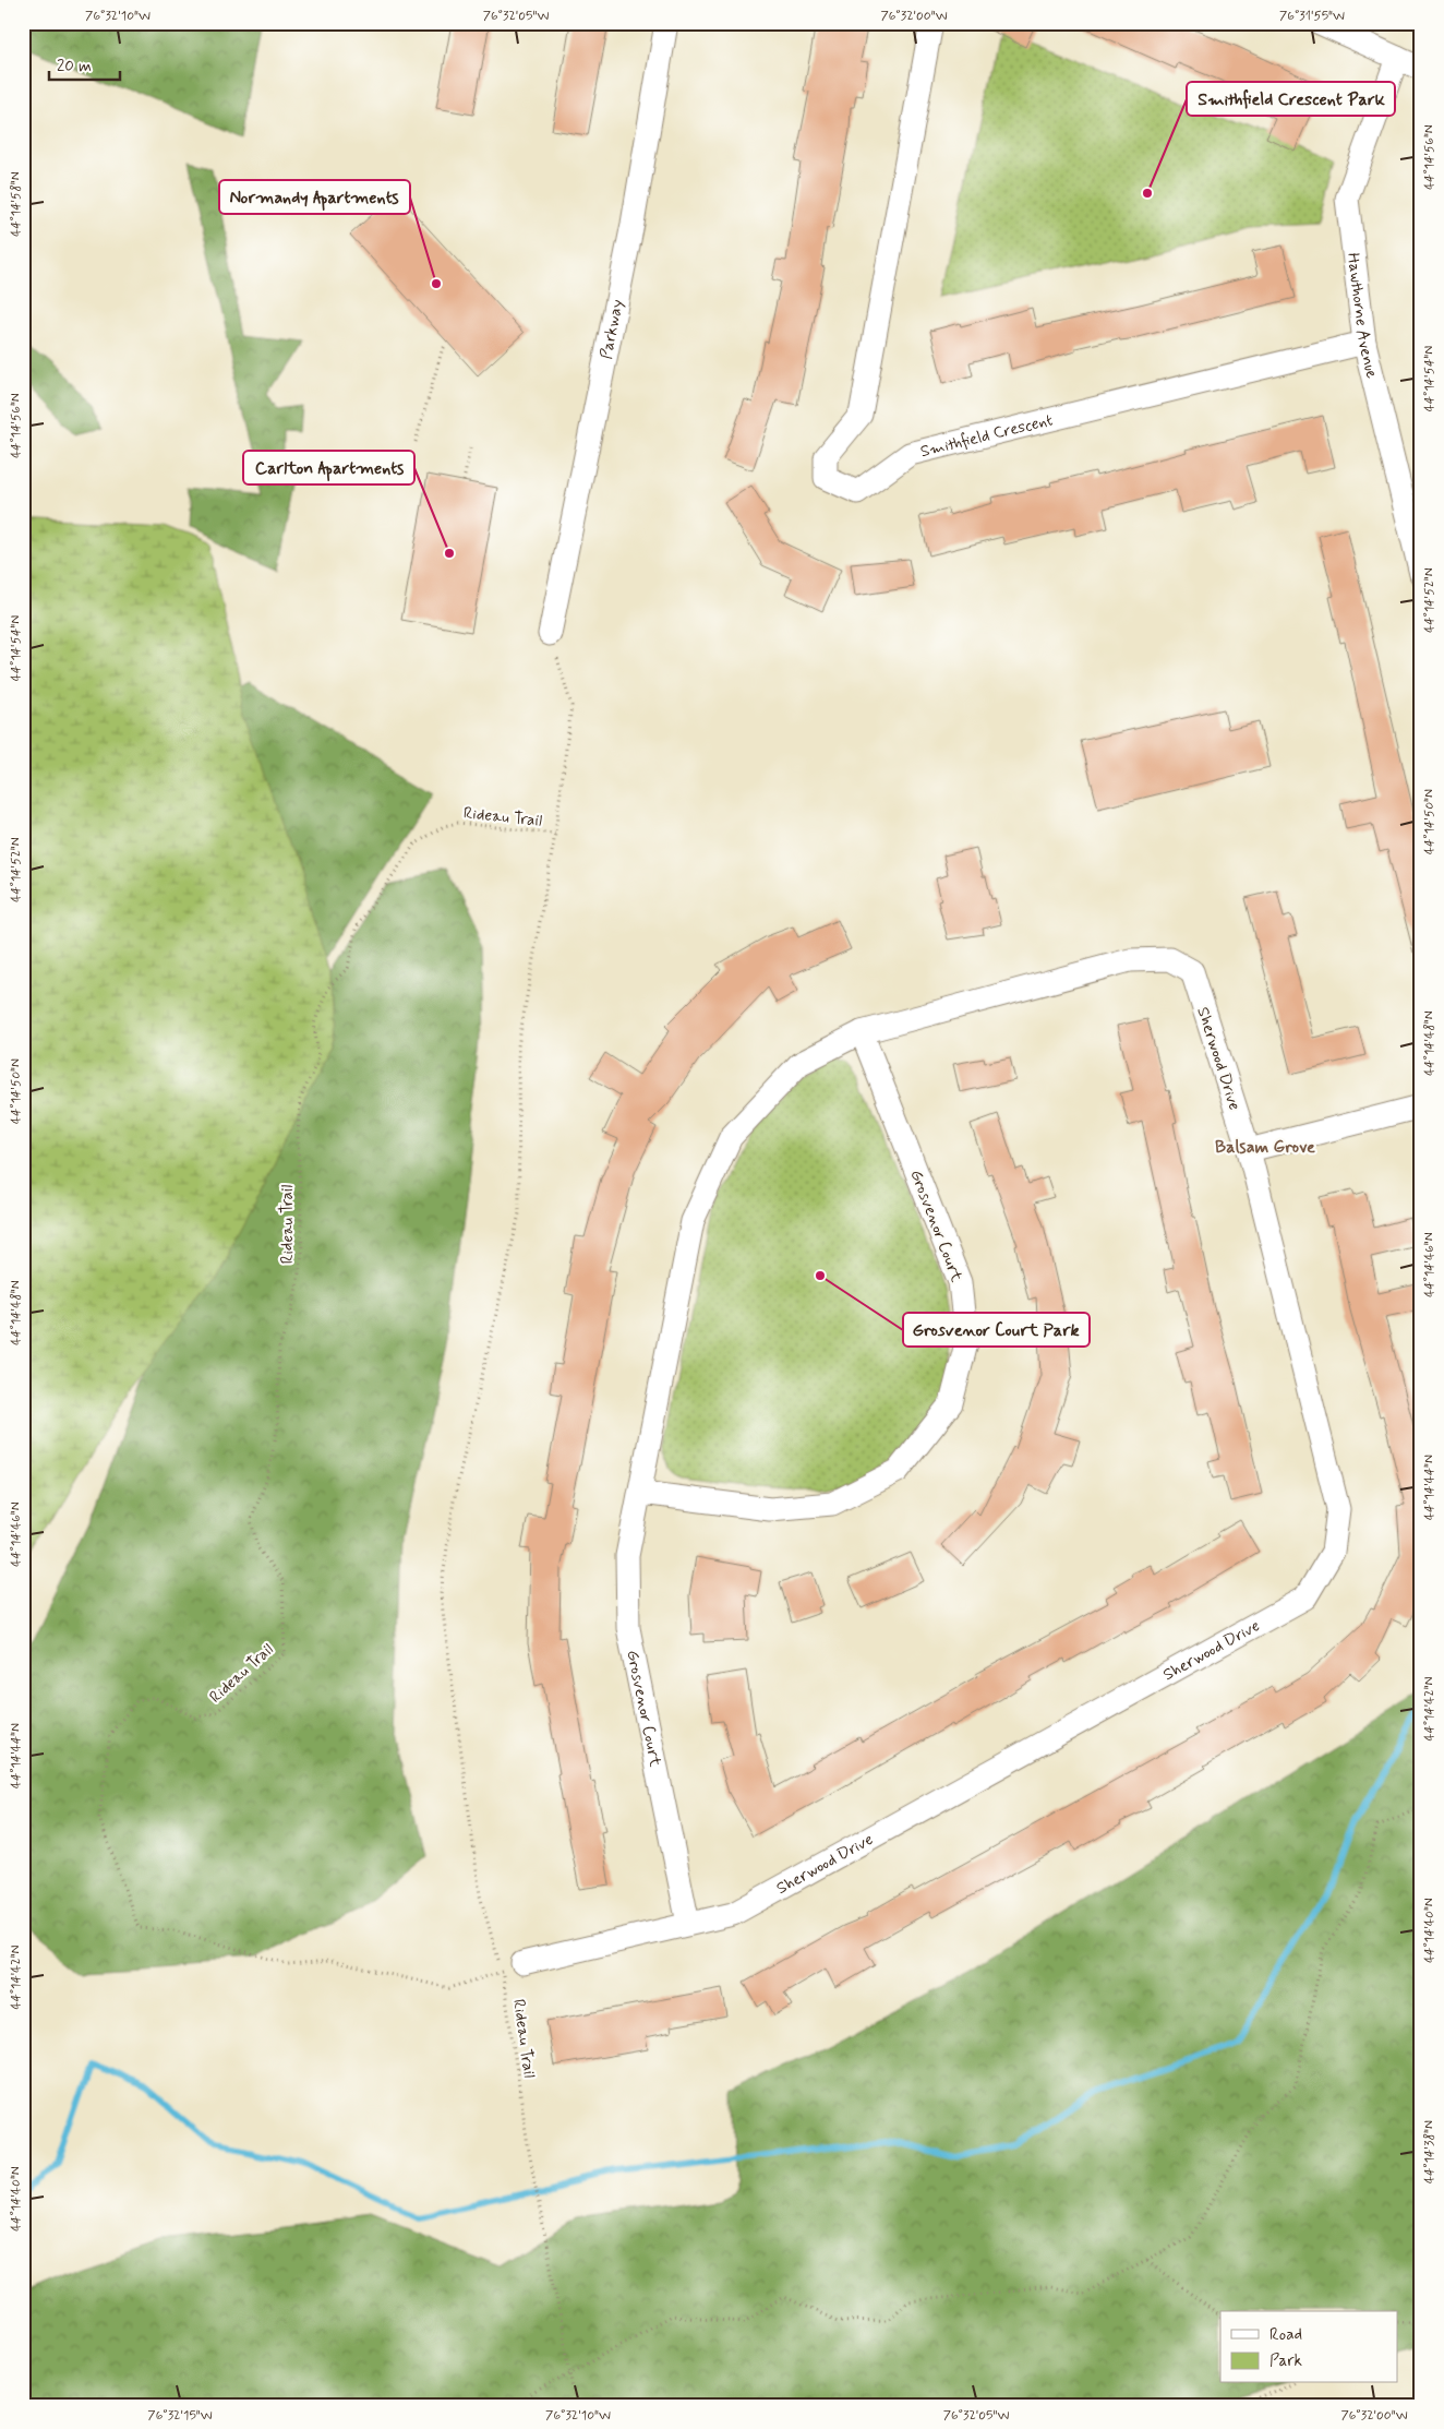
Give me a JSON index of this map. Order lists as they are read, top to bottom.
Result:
{
  "streets": {
    "street": [
      "Hawthorne Avenue",
      "Parkway",
      "Smithfield Crescent",
      "Sherwood Drive",
      "Grosvenor Court"
    ],
    "path": ["Rideau Trail"]
  },
  "crossings": [
    ["Hawthorne Avenue", "Smithfield Crescent"],
    ["Parkway", "Rideau Trail"],
    ["Rideau Trail", "Sherwood Drive"],
    ["Sherwood Drive", "Grosvenor Court"]
  ],
  "districts": ["Balsam Grove"],
  "places": [
    "Smithfield Crescent Park",
    "Normandy Apartments",
    "Carlton Apartments",
    "Grosvenor Court Park"
  ],
  "legend": ["Road", "Park"],
  "scale_bar": "20 m",
  "coordinates": [
    "76°32'10\"W",
    "76°32'05\"W",
    "76°32'00\"W",
    "76°31'55\"W",
    "44°14'56\"N",
    "44°14'58\"N",
    "44°14'54\"N",
    "44°14'52\"N",
    "44°14'50\"N",
    "44°14'48\"N",
    "44°14'46\"N",
    "44°14'44\"N",
    "44°14'42\"N",
    "44°14'40\"N",
    "44°14'38\"N",
    "76°32'15\"W"
  ]
}
